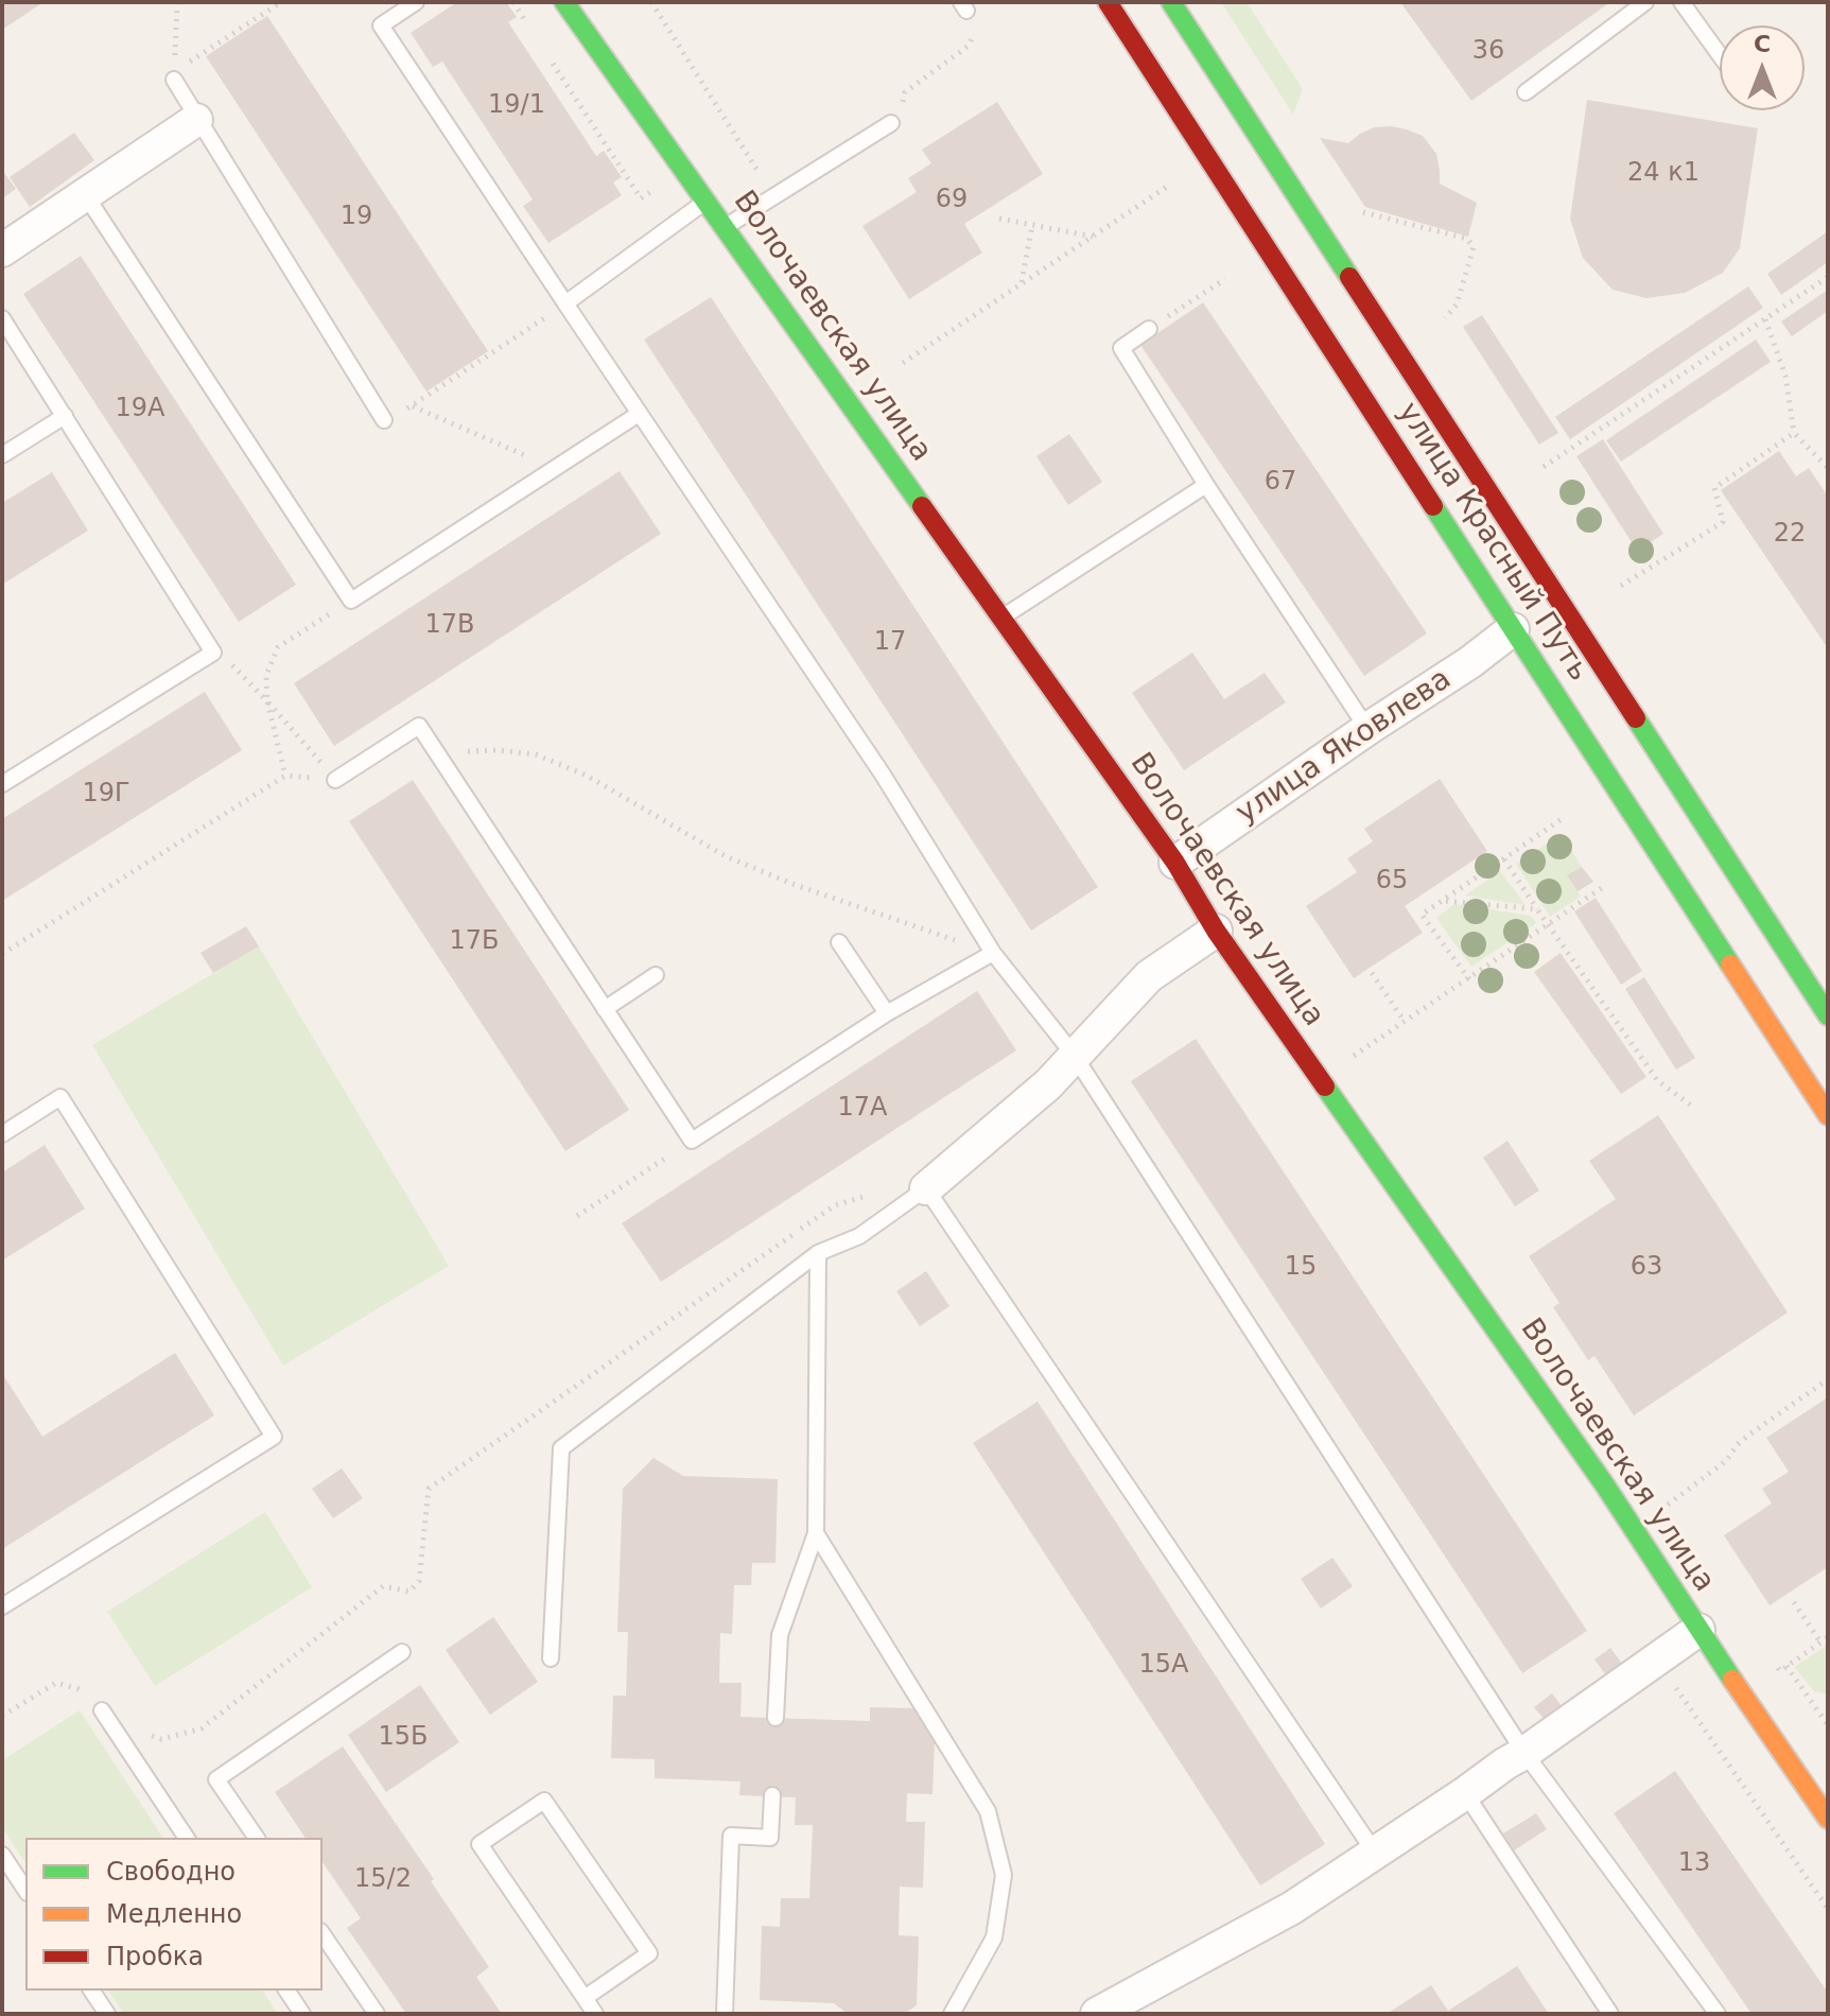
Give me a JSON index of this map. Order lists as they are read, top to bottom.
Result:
{
  "streets": {
    "main road": ["Волочаевская улица", "улица Красный Путь"],
    "street": ["улица Яковлева"]
  },
  "crossings": [
    ["Волочаевская улица", "улица Яковлева"],
    ["улица Красный Путь", "улица Яковлева"]
  ],
  "house_numbers": [
    "36",
    "19/1",
    "24 к1",
    "69",
    "19",
    "19А",
    "67",
    "22",
    "17В",
    "17",
    "19Г",
    "65",
    "17Б",
    "17А",
    "15",
    "63",
    "15А",
    "15Б",
    "13",
    "15/2"
  ],
  "legend": ["Свободно", "Медленно", "Пробка"],
  "north": "top"
}
